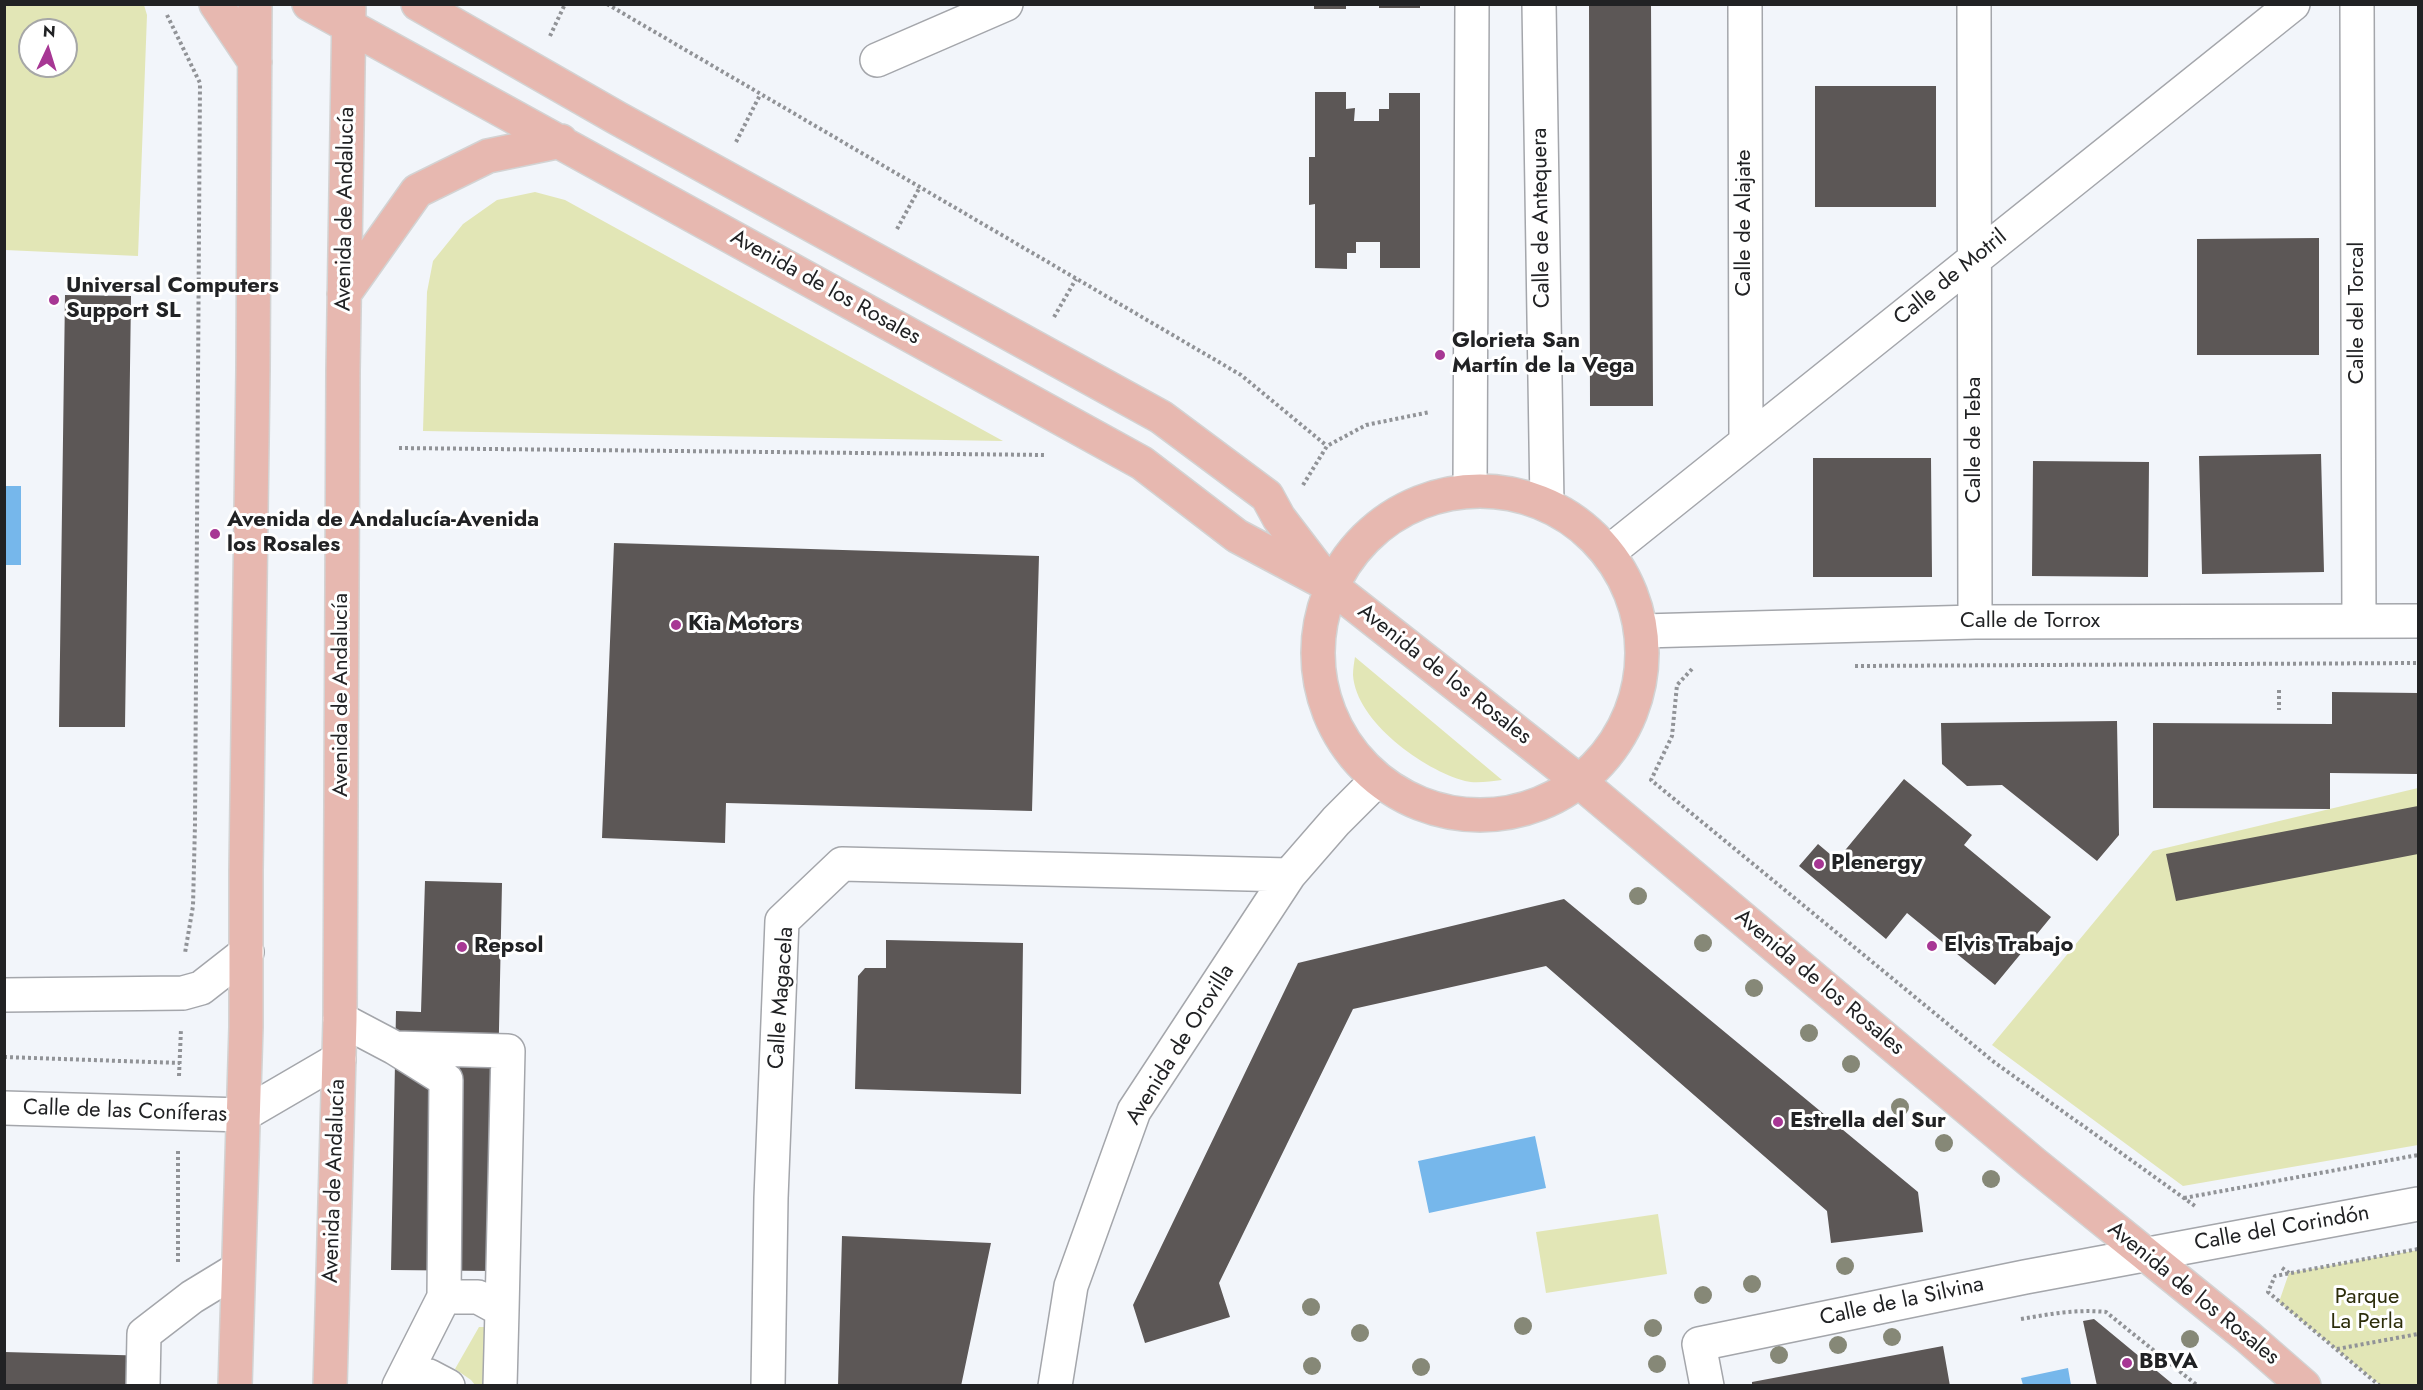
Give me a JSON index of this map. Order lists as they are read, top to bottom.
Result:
{
  "streets": {
    "main road": ["Avenida de Andalucía", "Avenida de los Rosales"],
    "street": [
      "Calle de Antequera",
      "Calle de Alajate",
      "Calle de Motril",
      "Calle del Torcal",
      "Calle de Teba",
      "Calle de Torrox",
      "Calle Magacela",
      "Avenida de Orovilla",
      "Calle de las Coníferas",
      "Calle del Corindón",
      "Calle de la Silvina"
    ]
  },
  "crossings": [
    ["Avenida de Andalucía", "Avenida de los Rosales"],
    ["Avenida de Andalucía", "Calle de las Coníferas"],
    ["Calle de Alajate", "Calle de Motril"],
    ["Calle de Motril", "Calle de Teba"],
    ["Avenida de los Rosales", "Calle del Corindón"],
    ["Avenida de los Rosales", "Calle de la Silvina"],
    ["Calle del Torcal", "Calle de Torrox"],
    ["Calle de Teba", "Calle de Torrox"],
    ["Calle Magacela", "Avenida de Orovilla"],
    ["Calle del Corindón", "Calle de la Silvina"]
  ],
  "parks": ["Parque La Perla"],
  "places": [
    "Universal Computers Support SL",
    "Glorieta San Martín de la Vega",
    "Avenida de Andalucía-Avenida los Rosales",
    "Kia Motors",
    "Plenergy",
    "Elvis Trabajo",
    "Repsol",
    "Estrella del Sur",
    "BBVA"
  ],
  "north": "top"
}
